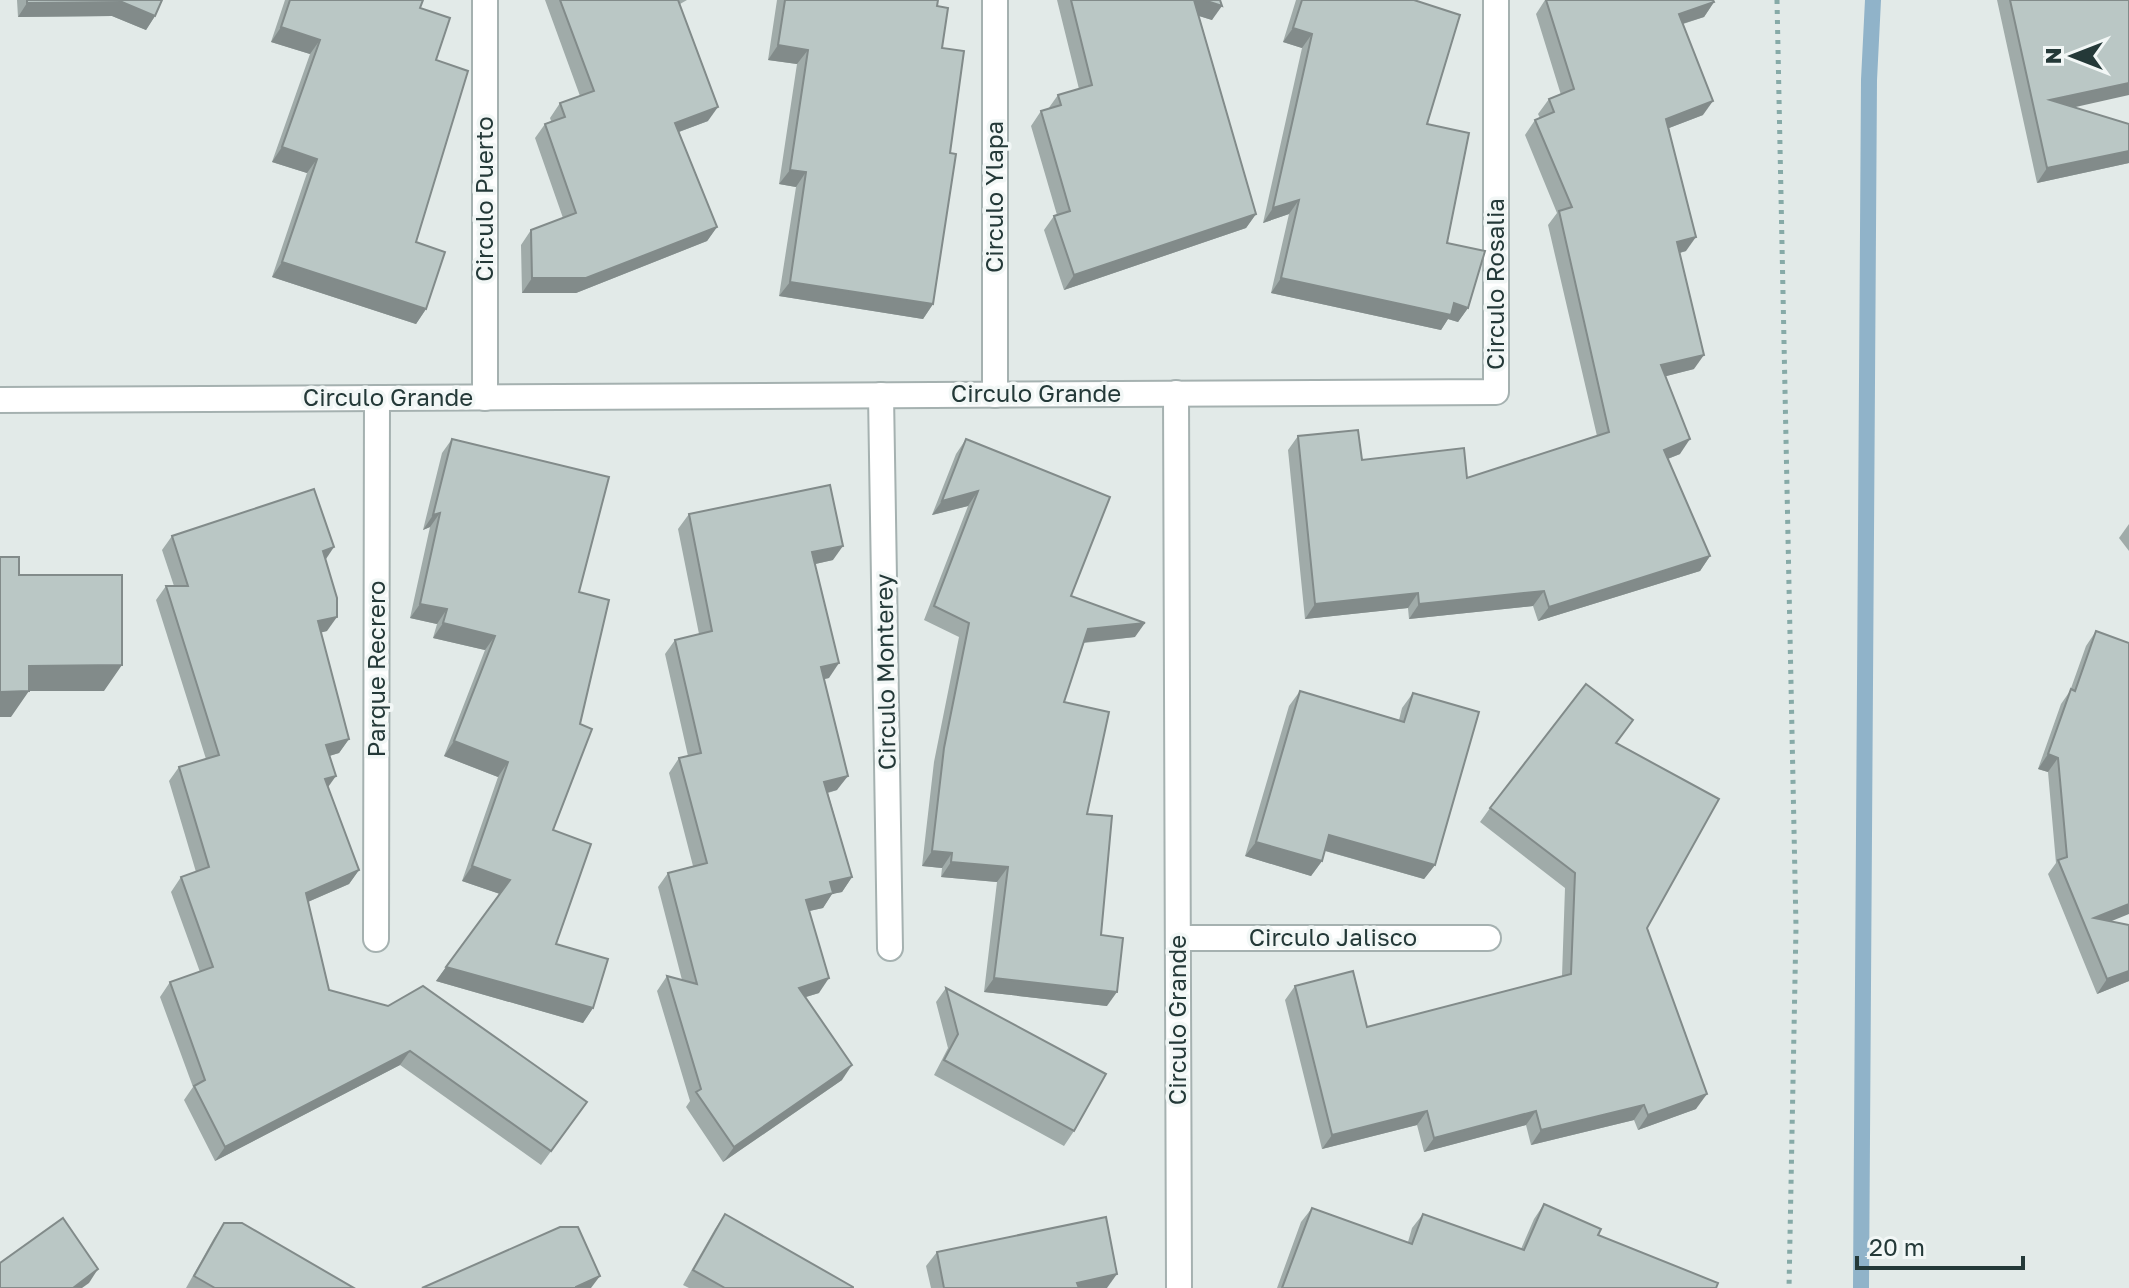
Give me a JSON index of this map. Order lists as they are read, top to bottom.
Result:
{
  "streets": {
    "street": [
      "Circulo Ylapa",
      "Circulo Puerto",
      "Circulo Rosalia",
      "Circulo Grande",
      "Parque Recrero",
      "Circulo Monterey",
      "Circulo Jalisco"
    ]
  },
  "crossings": [
    ["Circulo Ylapa", "Circulo Grande"],
    ["Circulo Puerto", "Circulo Grande"],
    ["Circulo Rosalia", "Circulo Grande"],
    ["Circulo Grande", "Parque Recrero"],
    ["Circulo Grande", "Circulo Monterey"],
    ["Circulo Grande", "Circulo Jalisco"]
  ],
  "scale_bar": "20 m",
  "north": "left"
}
